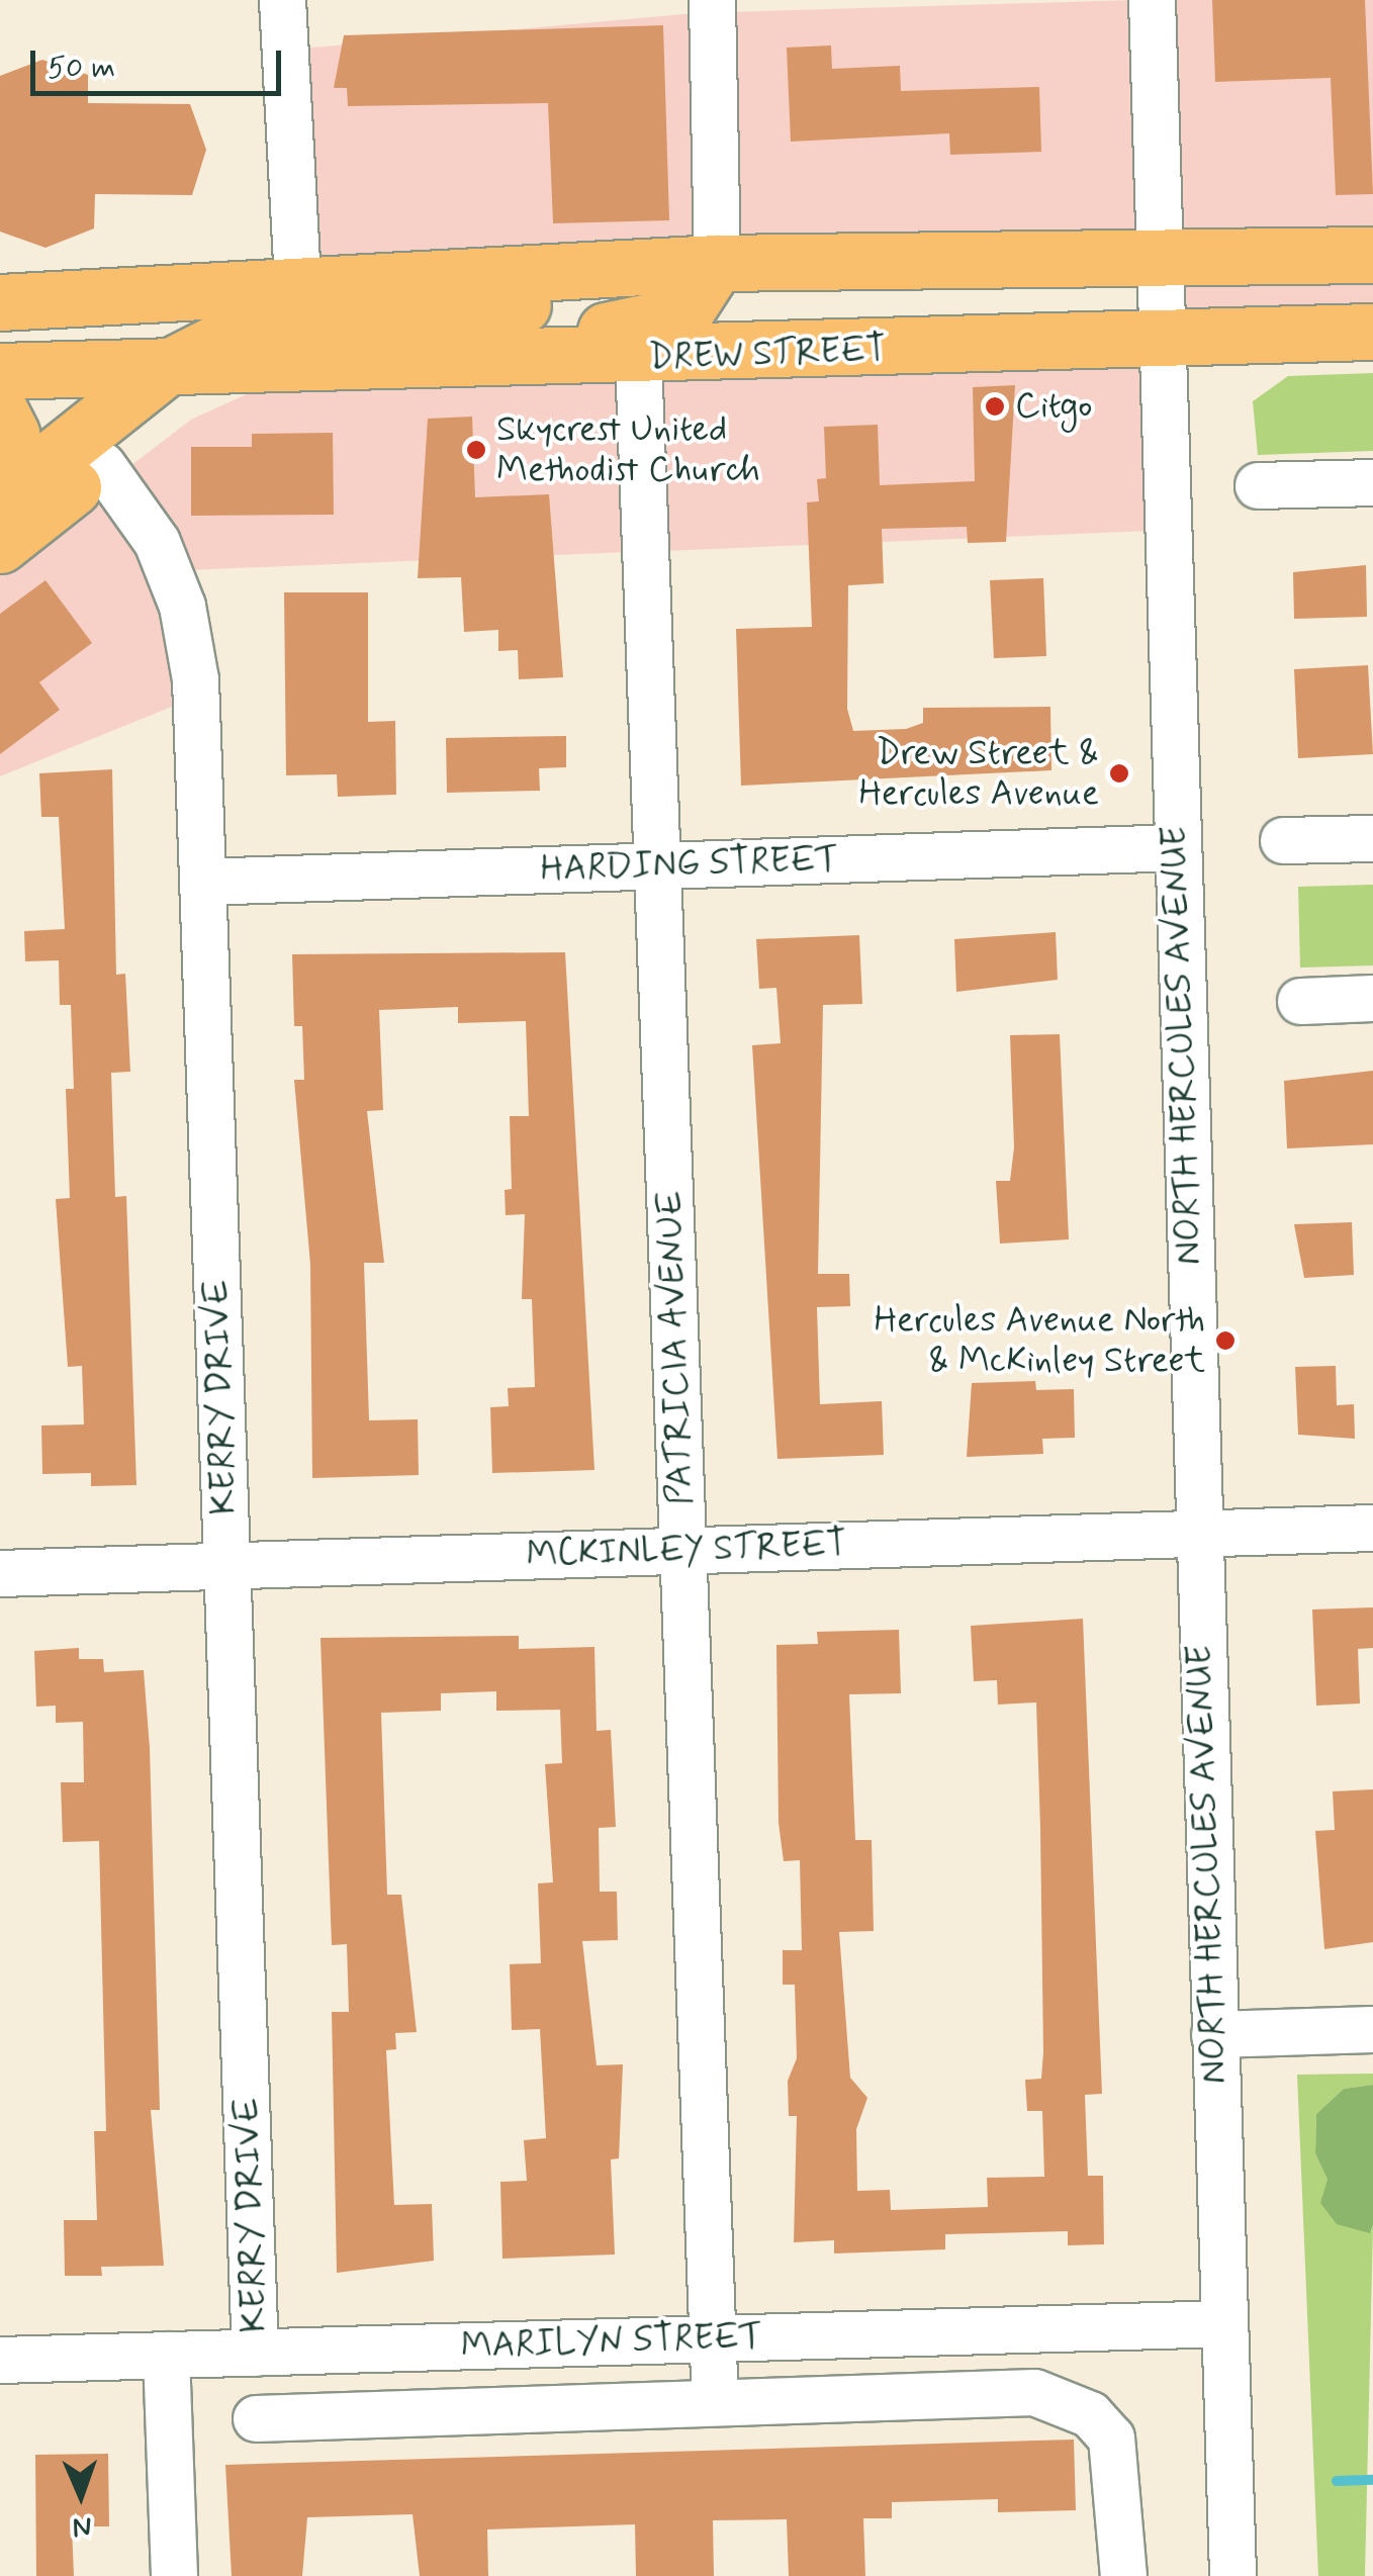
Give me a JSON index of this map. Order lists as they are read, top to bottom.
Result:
{
  "streets": {
    "main road": ["DREW STREET"],
    "street": [
      "HARDING STREET",
      "NORTH HERCULES AVENUE",
      "PATRICIA AVENUE",
      "KERRY DRIVE",
      "MCKINLEY STREET",
      "MARILYN STREET"
    ]
  },
  "crossings": [
    ["DREW STREET", "NORTH HERCULES AVENUE"],
    ["DREW STREET", "PATRICIA AVENUE"],
    ["HARDING STREET", "NORTH HERCULES AVENUE"],
    ["HARDING STREET", "PATRICIA AVENUE"],
    ["HARDING STREET", "KERRY DRIVE"],
    ["NORTH HERCULES AVENUE", "MCKINLEY STREET"],
    ["NORTH HERCULES AVENUE", "MARILYN STREET"],
    ["PATRICIA AVENUE", "MCKINLEY STREET"],
    ["PATRICIA AVENUE", "MARILYN STREET"],
    ["KERRY DRIVE", "MCKINLEY STREET"],
    ["KERRY DRIVE", "MARILYN STREET"]
  ],
  "places": [
    "Citgo",
    "Skycrest United Methodist Church",
    "Drew Street & Hercules Avenue",
    "Hercules Avenue North & McKinley Street"
  ],
  "scale_bar": "50 m",
  "north": "bottom"
}
